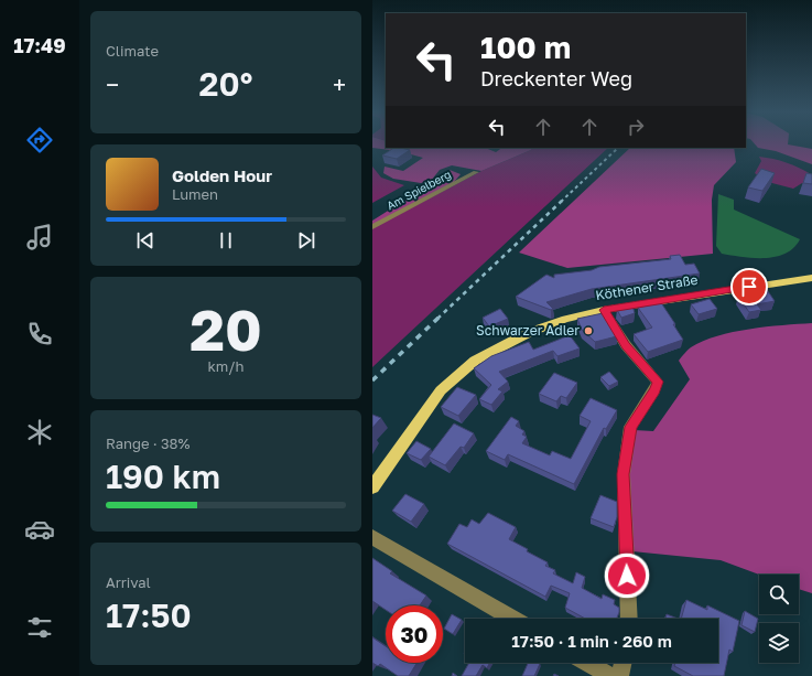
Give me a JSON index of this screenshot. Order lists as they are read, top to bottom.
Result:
{
  "streets": {
    "main road": ["Köthener Straße"],
    "street": ["Am Spielberg"]
  },
  "places": ["Schwarzer Adler"],
  "page": {
    "tabs": "17:49",
    "tile": [
      "Climate",
      ["20", "km/h"],
      ["Range · 38%", "190 km"],
      ["Arrival", "17:50"]
    ],
    "turn": ["100 m", "Dreckenter Weg"],
    "heat": ["−", "20°", "+"],
    "song": ["Golden Hour", "Lumen"],
    "limit": "30",
    "trip": "17:50 · 1 min · 260 m"
  }
}
